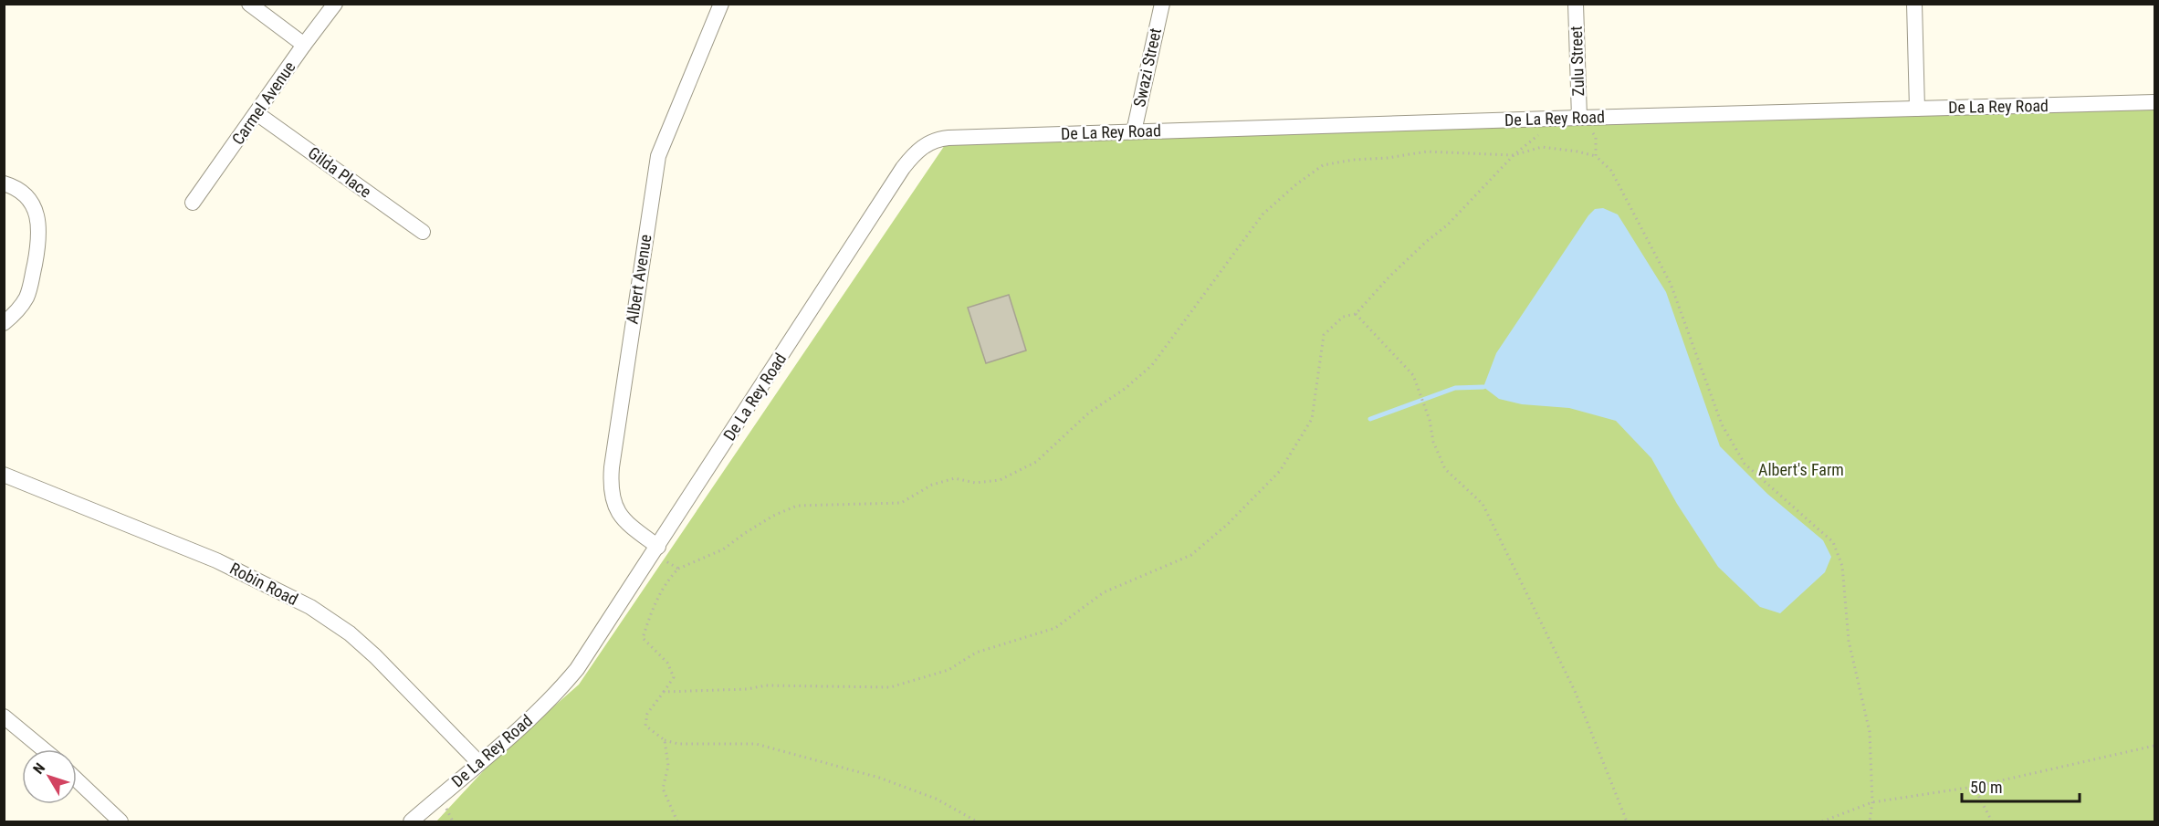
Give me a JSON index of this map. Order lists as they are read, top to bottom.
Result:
{
  "streets": {
    "street": [
      "Zulu Street",
      "Swazi Street",
      "Carmel Avenue",
      "De La Rey Road",
      "Gilda Place",
      "Albert Avenue",
      "Robin Road"
    ]
  },
  "crossings": [
    ["Zulu Street", "De La Rey Road"],
    ["Swazi Street", "De La Rey Road"],
    ["Carmel Avenue", "Gilda Place"],
    ["De La Rey Road", "Albert Avenue"],
    ["De La Rey Road", "Robin Road"]
  ],
  "parks": ["Albert's Farm"],
  "scale_bar": "50 m",
  "north": "top left"
}
